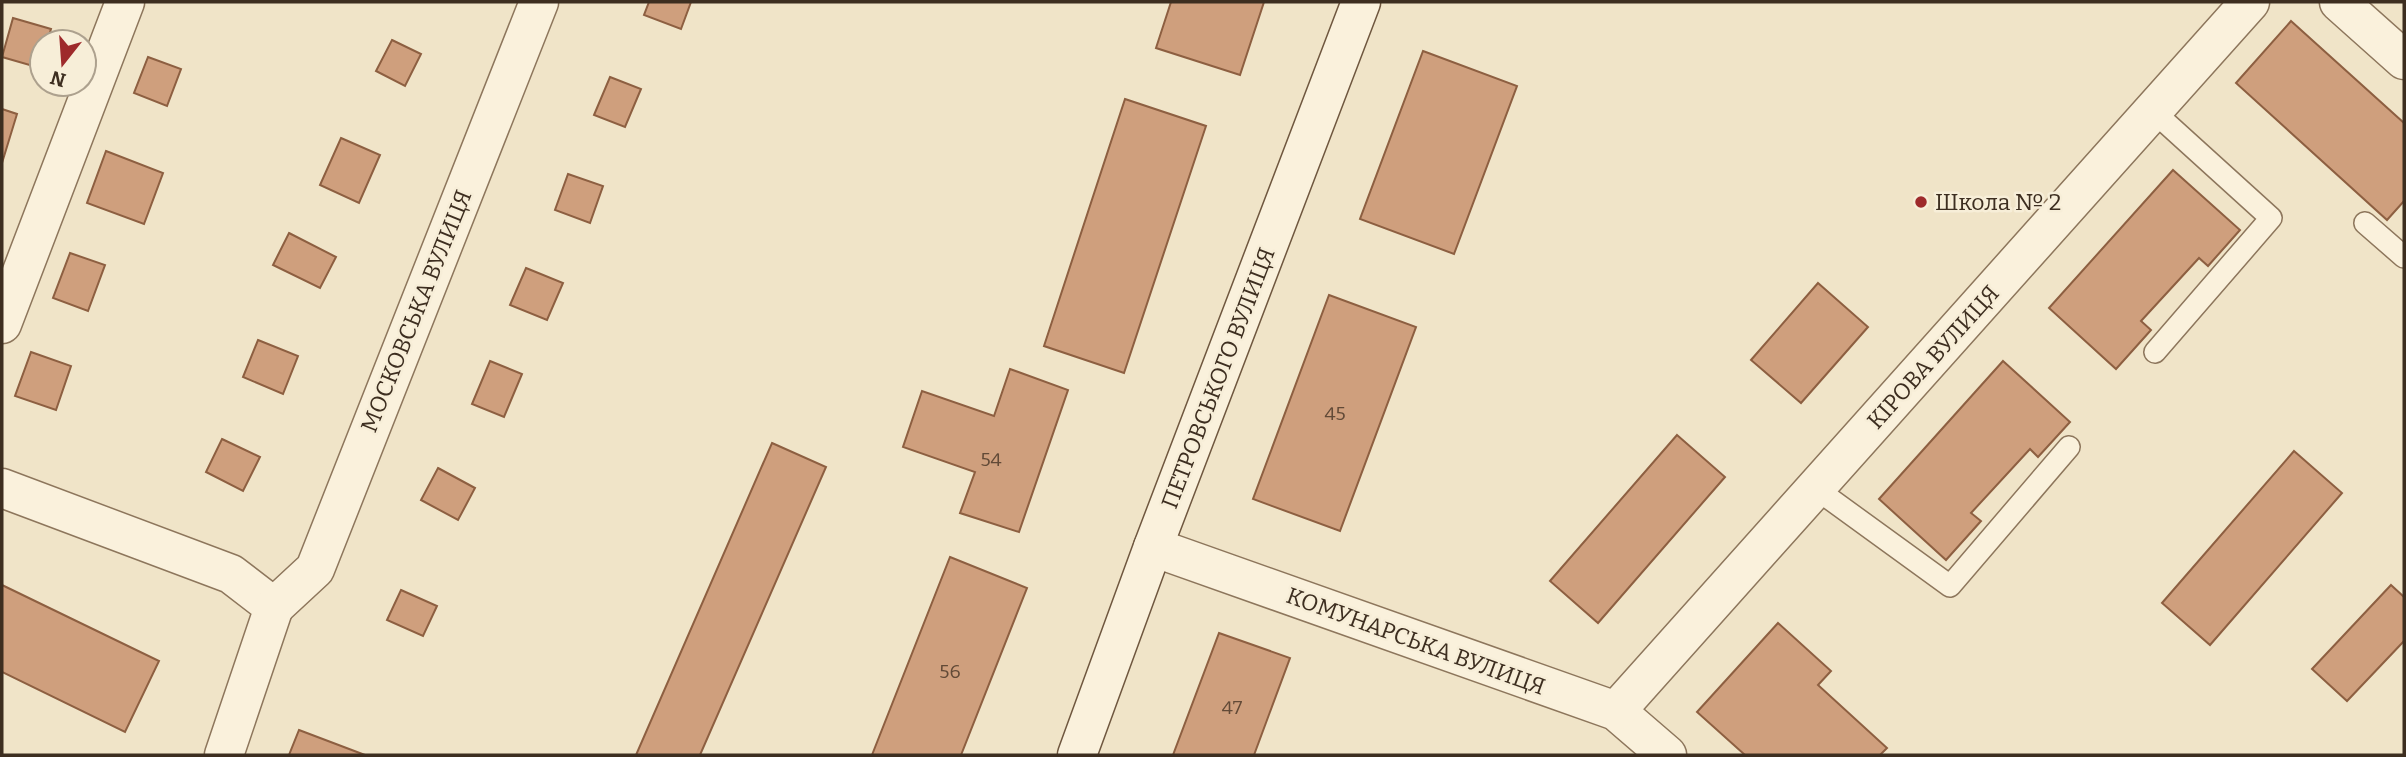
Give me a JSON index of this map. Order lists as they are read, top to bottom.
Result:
{
  "streets": {
    "street": [
      "МОСКОВСЬКА ВУЛИЦЯ",
      "КІРОВА ВУЛИЦЯ",
      "ПЕТРОВСЬКОГО ВУЛИЦЯ",
      "КОМУНАРСЬКА ВУЛИЦЯ"
    ]
  },
  "crossings": [
    ["КІРОВА ВУЛИЦЯ", "КОМУНАРСЬКА ВУЛИЦЯ"],
    ["ПЕТРОВСЬКОГО ВУЛИЦЯ", "КОМУНАРСЬКА ВУЛИЦЯ"]
  ],
  "places": ["Школа № 2"],
  "house_numbers": [
    "45",
    "54",
    "56",
    "47"
  ],
  "north": "bottom"
}
